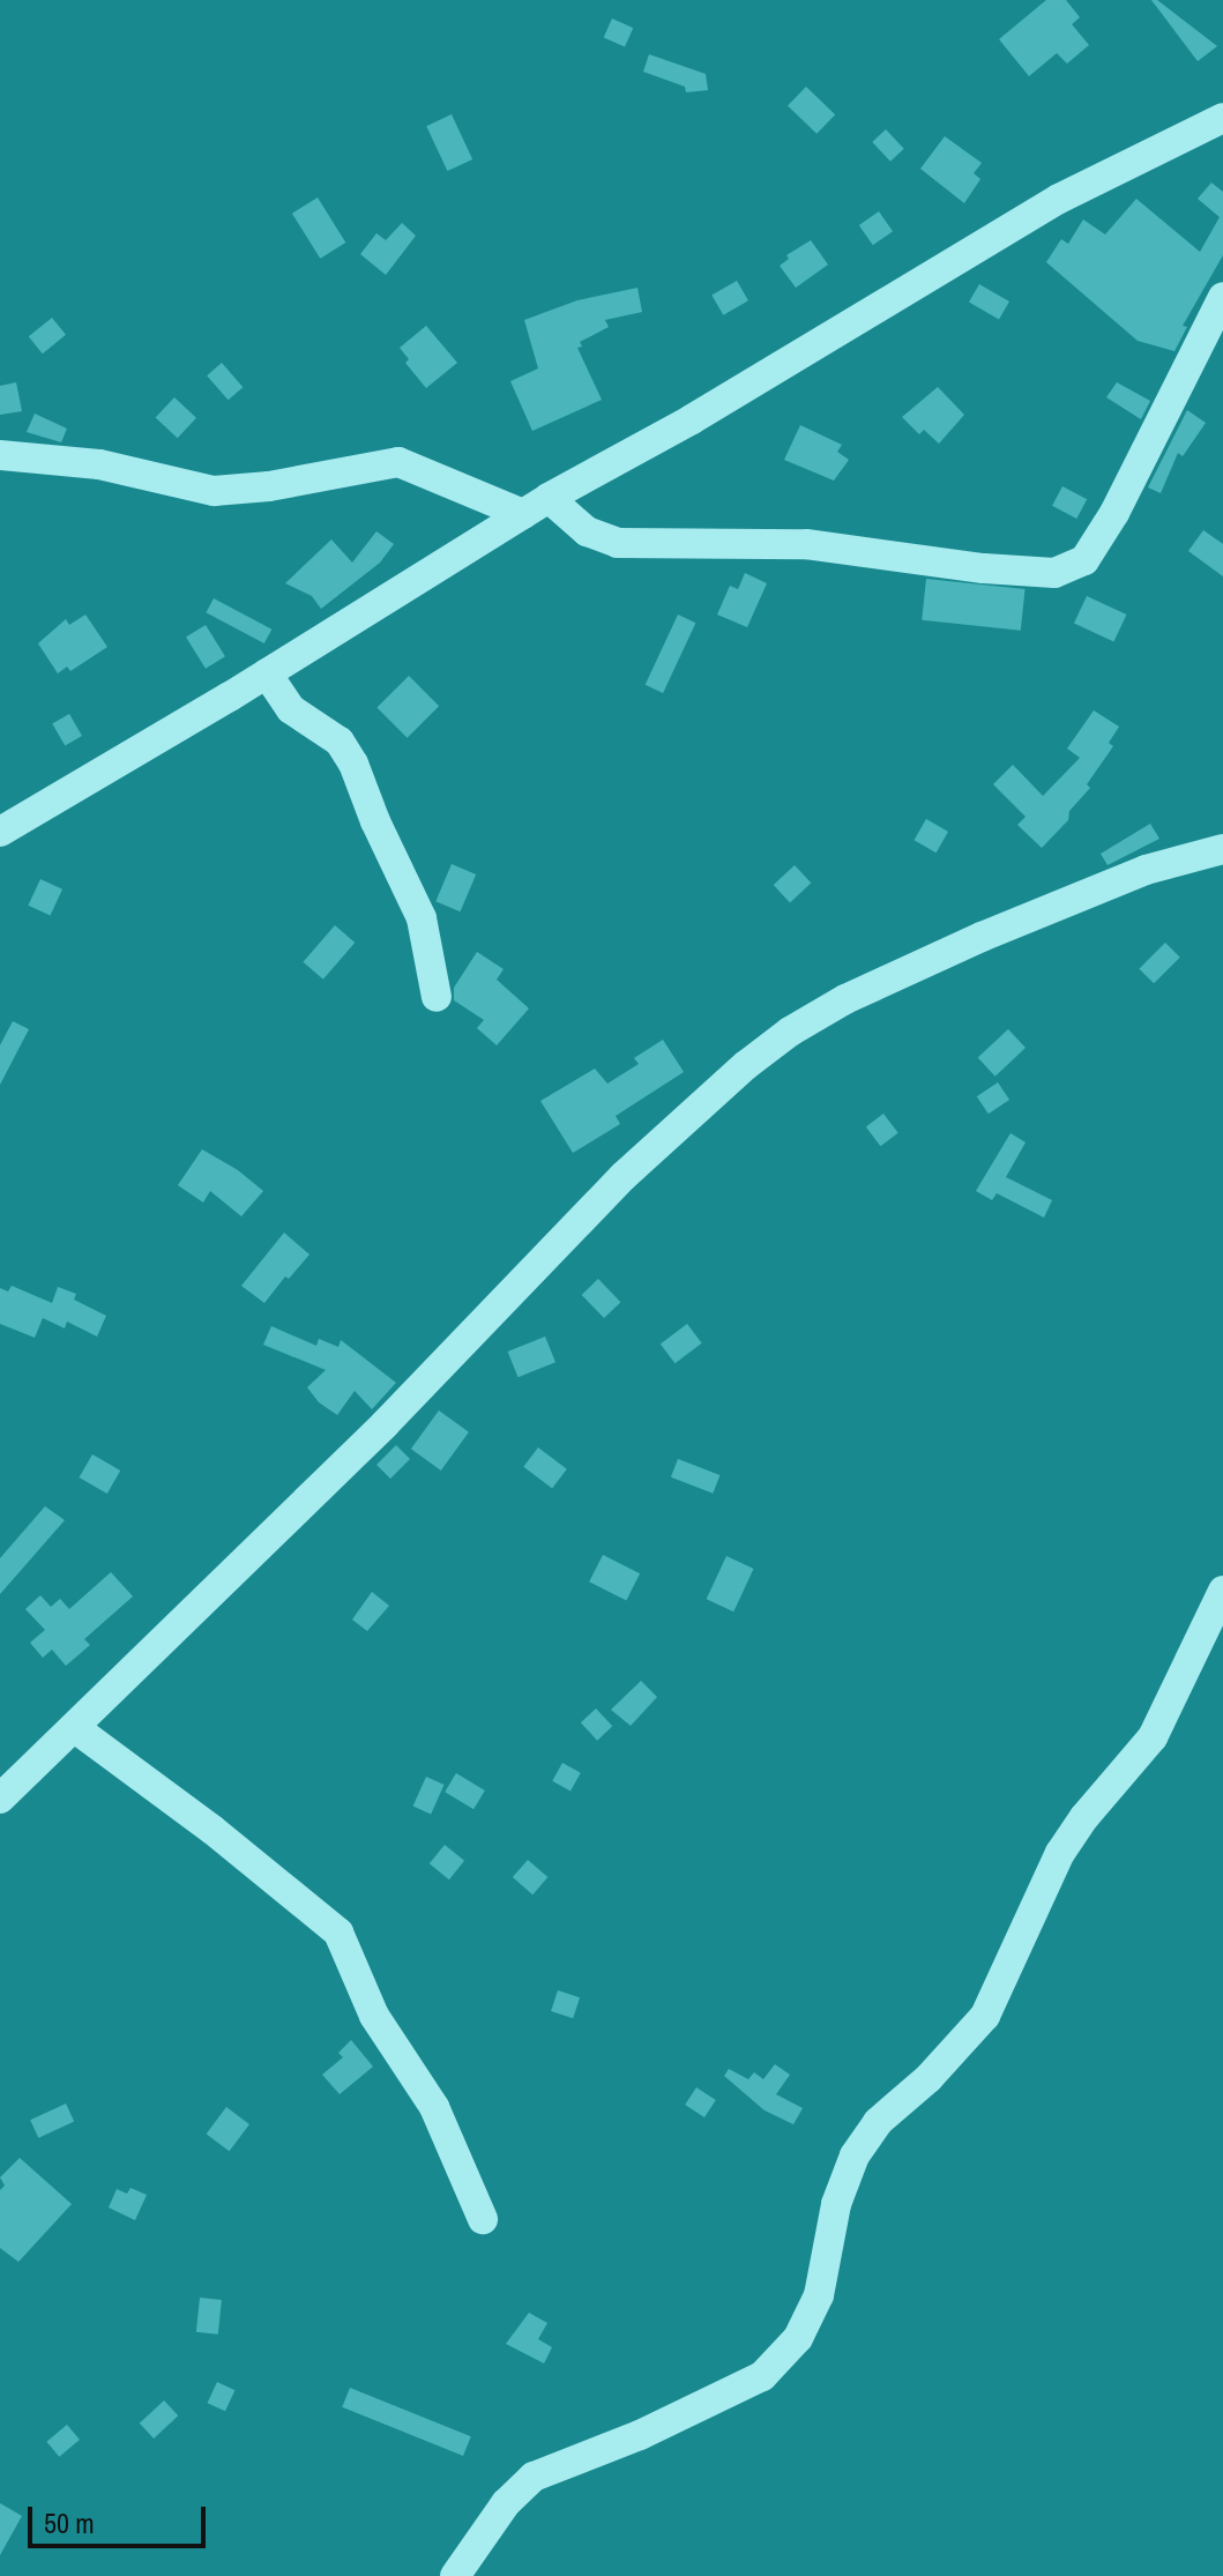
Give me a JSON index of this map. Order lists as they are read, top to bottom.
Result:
{
  "scale_bar": "50 m"
}
